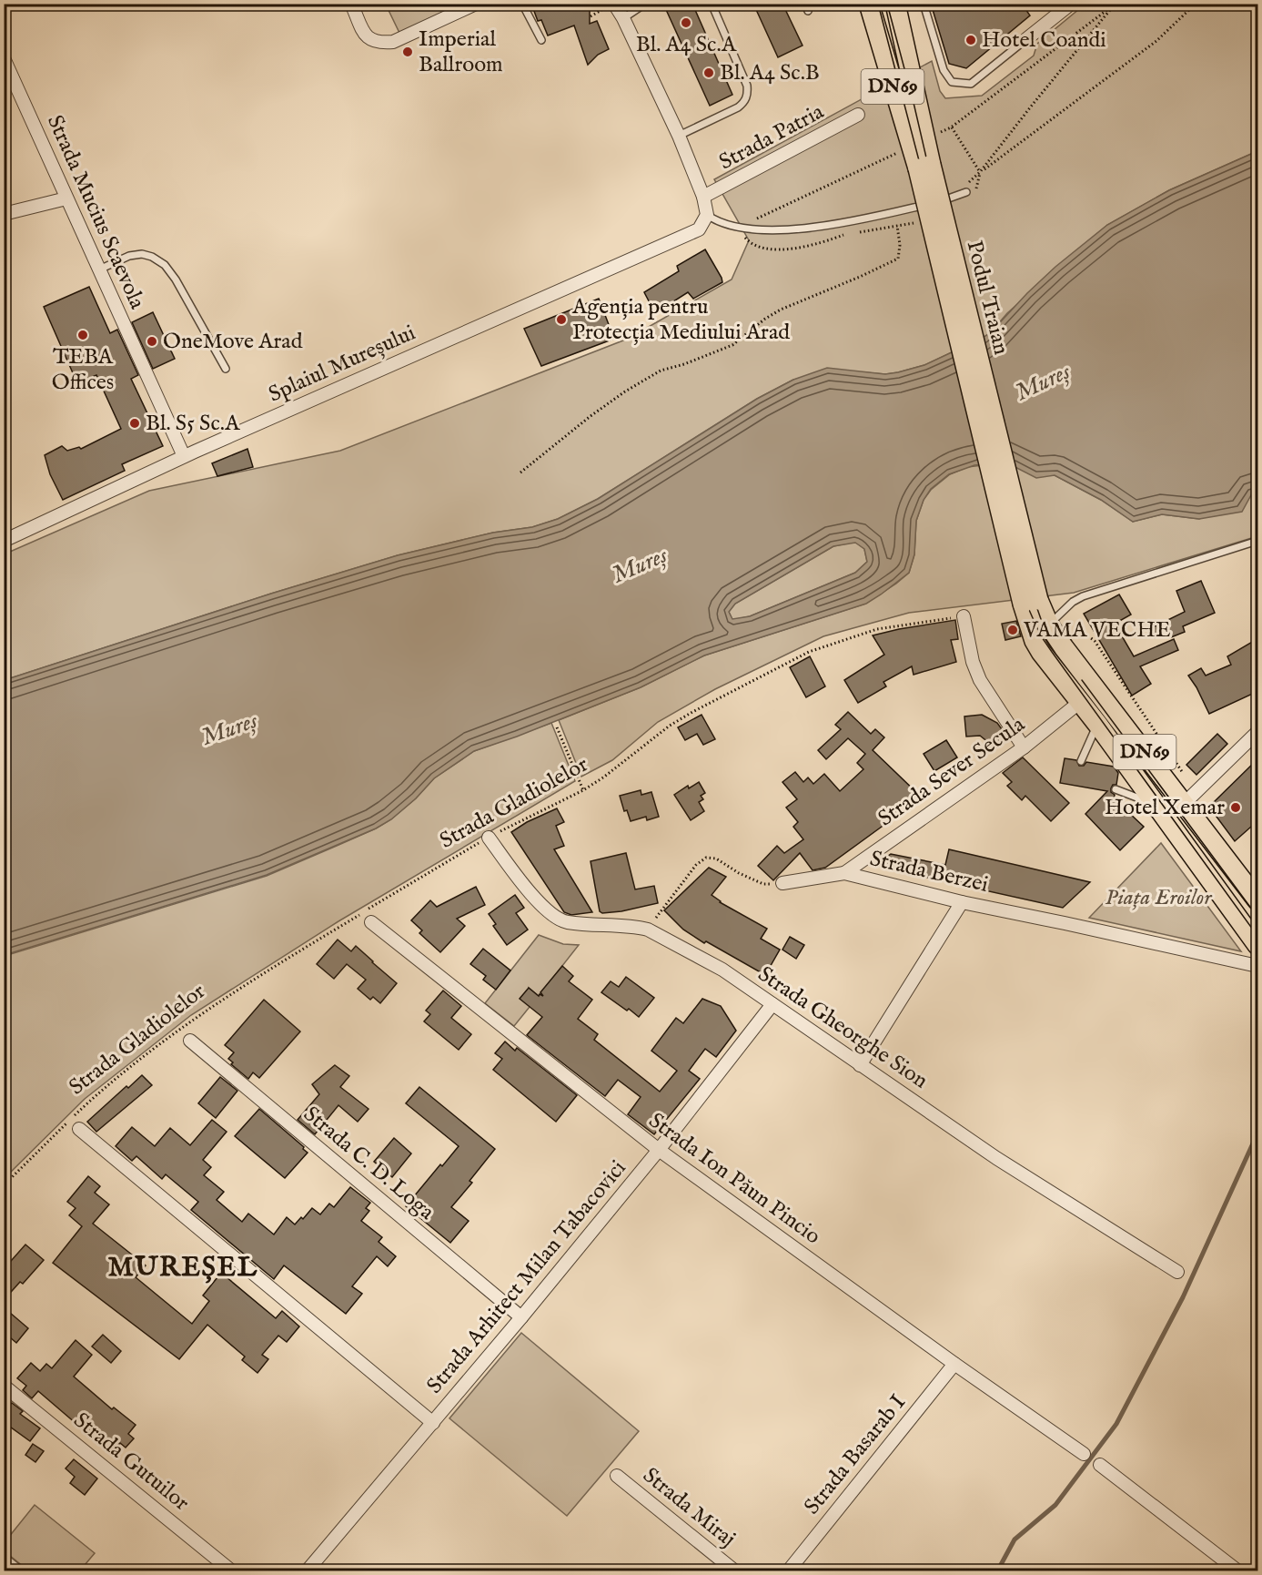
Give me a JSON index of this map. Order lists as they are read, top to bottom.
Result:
{
  "streets": {
    "main road": ["DN69", "Podul Traian"],
    "street": [
      "Strada Patria",
      "Strada Mucius Scaevola",
      "Splaiul Mureșului",
      "Strada Sever Secula",
      "Strada Berzei",
      "Strada Gheorghe Sion",
      "Strada C. D. Loga",
      "Strada Ion Păun Pincio",
      "Strada Arhitect Milan Tabacovici",
      "Strada Basarab I",
      "Strada Gutuilor",
      "Strada Miraj"
    ],
    "path": ["Strada Gladiolelor"]
  },
  "crossings": [
    ["DN69", "Podul Traian"],
    ["DN69", "Strada Sever Secula"],
    ["Strada Patria", "Splaiul Mureșului"],
    ["Strada Mucius Scaevola", "Splaiul Mureșului"],
    ["Strada Sever Secula", "Strada Berzei"],
    ["Strada Gladiolelor", "Strada Gheorghe Sion"],
    ["Strada Gheorghe Sion", "Strada Arhitect Milan Tabacovici"],
    ["Strada C. D. Loga", "Strada Arhitect Milan Tabacovici"],
    ["Strada Ion Păun Pincio", "Strada Arhitect Milan Tabacovici"],
    ["Strada Ion Păun Pincio", "Strada Basarab I"]
  ],
  "districts": ["MUREȘEL"],
  "water": ["Mureș"],
  "parks": ["Piața Eroilor"],
  "places": [
    "Bl. A4 Sc.A",
    "Hotel Coandi",
    "Imperial Ballroom",
    "Bl. A4 Sc.B",
    "Agenţia pentru Protecţia Mediului Arad",
    "TEBA Offices",
    "OneMove Arad",
    "Bl. S5 Sc.A",
    "VAMA VECHE",
    "Hotel Xemar"
  ]
}
